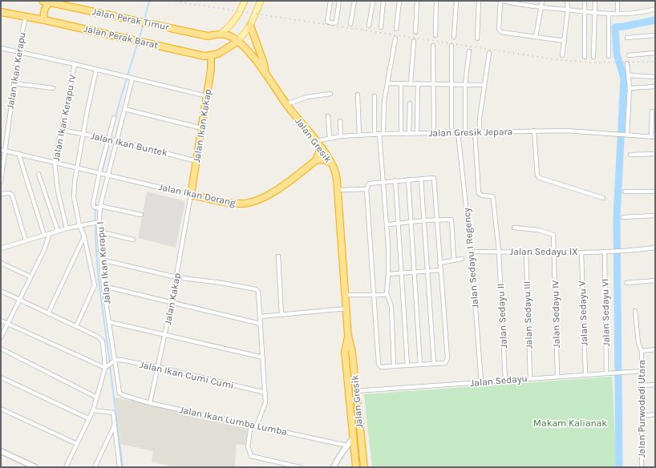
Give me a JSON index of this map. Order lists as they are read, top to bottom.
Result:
{
  "streets": {
    "highway": [
      "Jalan Perak Timur",
      "Jalan Perak Barat",
      "Jalan Ikan Kakap",
      "Jalan Gresik",
      "Jalan Ikan Dorang"
    ],
    "street": [
      "Jalan Ikan Kerapu",
      "Jalan Ikan Kerapu IV",
      "Jalan Gresik Jepara",
      "Jalan Ikan Buntek",
      "Jalan Sedayu IX",
      "Jalan Sedayu I Regency",
      "Jalan Ikan Kerapu I",
      "Jalan Kakap",
      "Jalan Sedayu VI",
      "Jalan Sedayu V",
      "Jalan Sedayu IV",
      "Jalan Sedayu III",
      "Jalan Sedayu II",
      "Jalan Ikan Cumi Cumi",
      "Jalan Sedayu",
      "Jalan Purwodadi Utara",
      "Jalan Ikan Lumba Lumba"
    ]
  },
  "crossings": [
    ["Jalan Perak Timur", "Jalan Gresik"],
    ["Jalan Perak Barat", "Jalan Ikan Kerapu"],
    ["Jalan Perak Barat", "Jalan Ikan Kakap"],
    ["Jalan Ikan Kerapu IV", "Jalan Ikan Buntek"],
    ["Jalan Ikan Kakap", "Jalan Ikan Buntek"],
    ["Jalan Ikan Kakap", "Jalan Ikan Dorang"],
    ["Jalan Ikan Kakap", "Jalan Kakap"],
    ["Jalan Gresik Jepara", "Jalan Gresik"],
    ["Jalan Gresik Jepara", "Jalan Sedayu I Regency"],
    ["Jalan Gresik Jepara", "Jalan Sedayu II"],
    ["Jalan Gresik", "Jalan Sedayu"],
    ["Jalan Ikan Buntek", "Jalan Ikan Kerapu I"],
    ["Jalan Ikan Dorang", "Jalan Ikan Kerapu I"],
    ["Jalan Ikan Dorang", "Jalan Kakap"],
    ["Jalan Sedayu IX", "Jalan Sedayu I Regency"],
    ["Jalan Sedayu IX", "Jalan Sedayu VI"],
    ["Jalan Sedayu IX", "Jalan Sedayu V"],
    ["Jalan Sedayu IX", "Jalan Sedayu IV"],
    ["Jalan Sedayu IX", "Jalan Sedayu III"],
    ["Jalan Sedayu IX", "Jalan Sedayu II"],
    ["Jalan Sedayu I Regency", "Jalan Sedayu"],
    ["Jalan Ikan Kerapu I", "Jalan Ikan Cumi Cumi"],
    ["Jalan Ikan Kerapu I", "Jalan Ikan Lumba Lumba"],
    ["Jalan Kakap", "Jalan Ikan Cumi Cumi"],
    ["Jalan Kakap", "Jalan Ikan Lumba Lumba"],
    ["Jalan Sedayu VI", "Jalan Sedayu"],
    ["Jalan Sedayu V", "Jalan Sedayu"],
    ["Jalan Sedayu IV", "Jalan Sedayu"],
    ["Jalan Sedayu III", "Jalan Sedayu"],
    ["Jalan Sedayu II", "Jalan Sedayu"],
    ["Jalan Sedayu", "Jalan Purwodadi Utara"]
  ],
  "parks": ["Makam Kalianak"]
}
